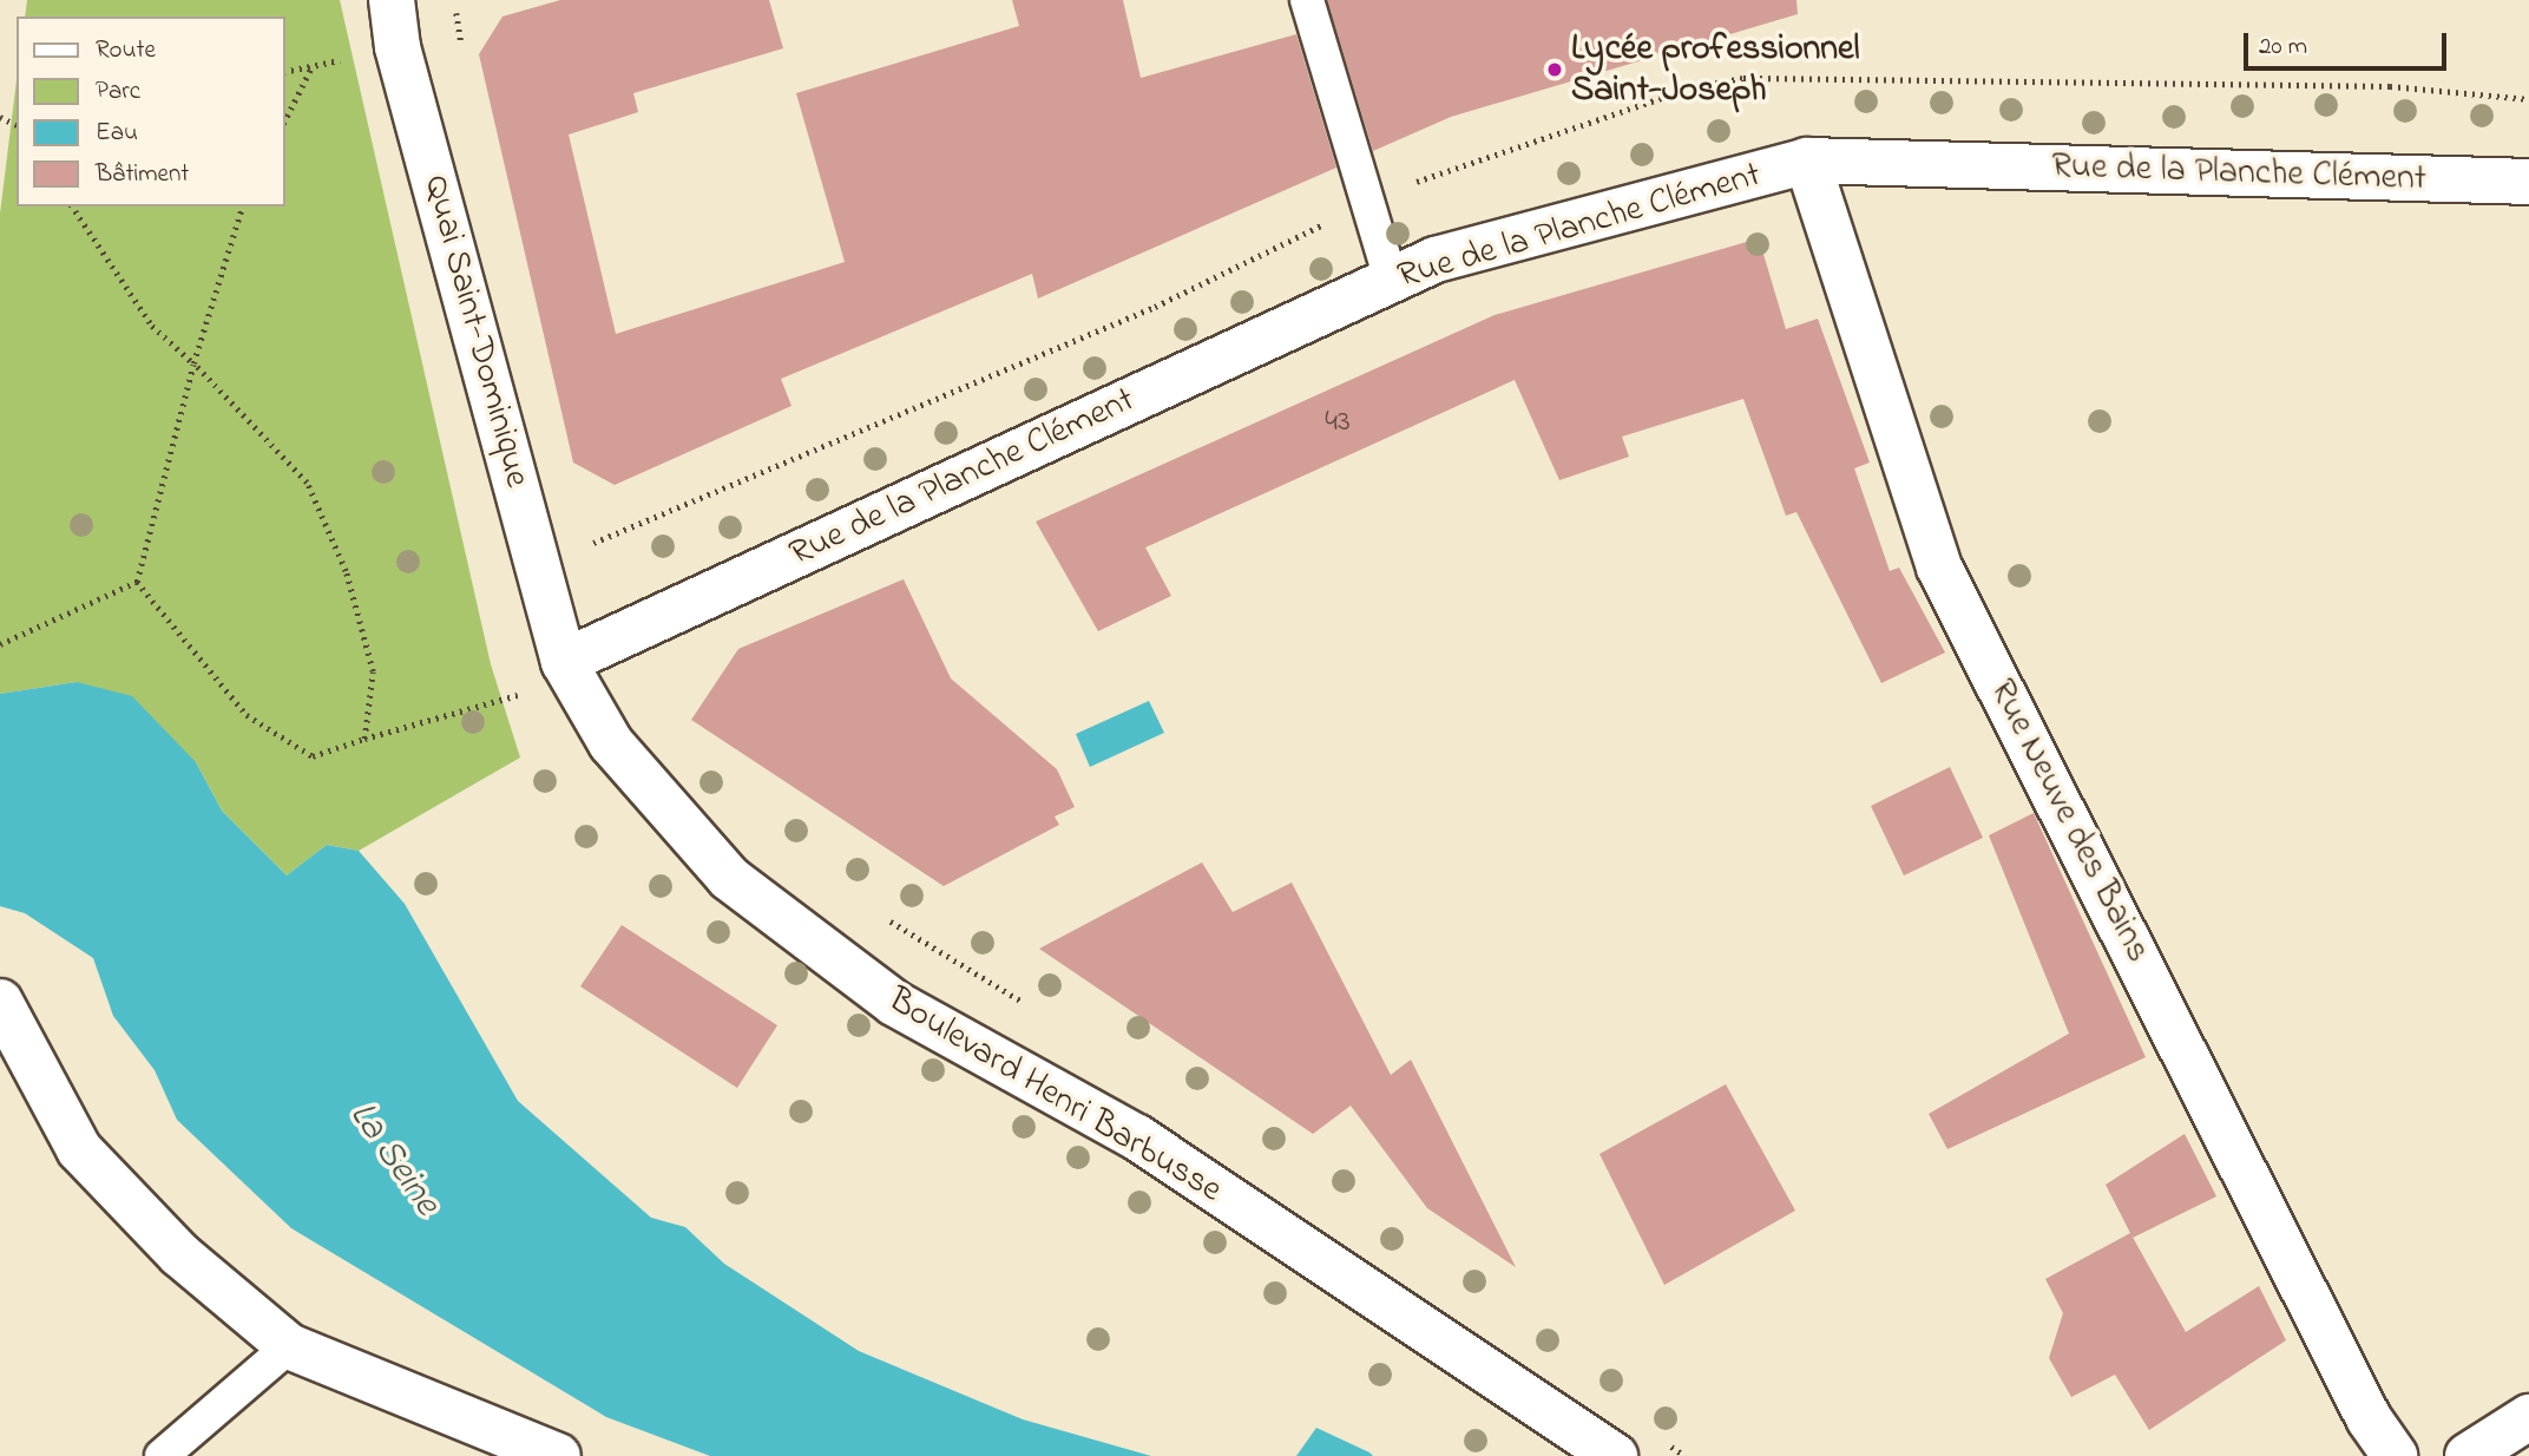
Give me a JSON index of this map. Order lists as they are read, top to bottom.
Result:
{
  "streets": {
    "street": [
      "Rue de la Planche Clément",
      "Quai Saint-Dominique",
      "Rue Neuve des Bains",
      "Boulevard Henri Barbusse"
    ]
  },
  "crossings": [
    ["Rue de la Planche Clément", "Quai Saint-Dominique"],
    ["Rue de la Planche Clément", "Rue Neuve des Bains"],
    ["Rue de la Planche Clément", "Boulevard Henri Barbusse"],
    ["Quai Saint-Dominique", "Boulevard Henri Barbusse"]
  ],
  "water": ["La Seine"],
  "places": ["Lycée professionnel Saint-Joseph"],
  "house_numbers": ["43"],
  "legend": [
    "Route",
    "Parc",
    "Eau",
    "Bâtiment"
  ],
  "scale_bar": "20 m"
}
